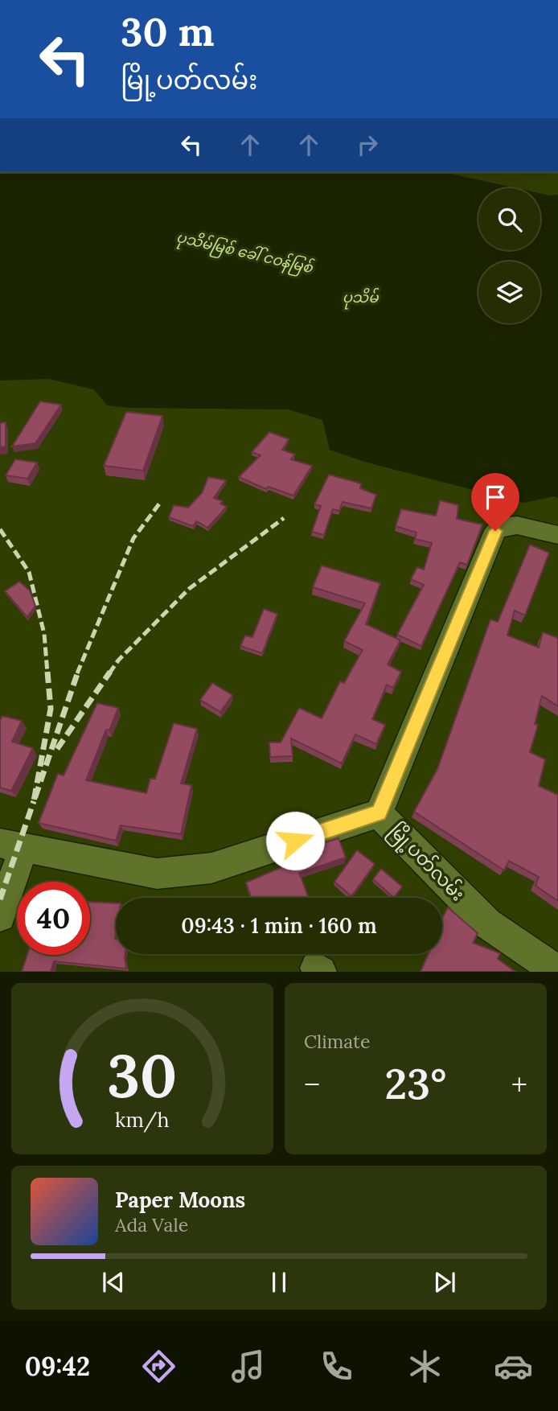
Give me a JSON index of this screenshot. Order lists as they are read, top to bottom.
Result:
{
  "streets": {
    "street": ["မြို့ပတ်လမ်း"]
  },
  "water": ["ပုသိမ်မြစ် ခေါ် ငဝန်မြစ်", "ပုသိမ်"],
  "page": {
    "turn": ["30 m", "မြို့ပတ်လမ်း"],
    "limit": "40",
    "trip": "09:43 · 1 min · 160 m",
    "tile": "Climate",
    "heat": ["−", "23°", "+"],
    "song": ["Paper Moons", "Ada Vale"],
    "tabs": "09:42",
    "gauge": ["30", "km/h"]
  }
}
